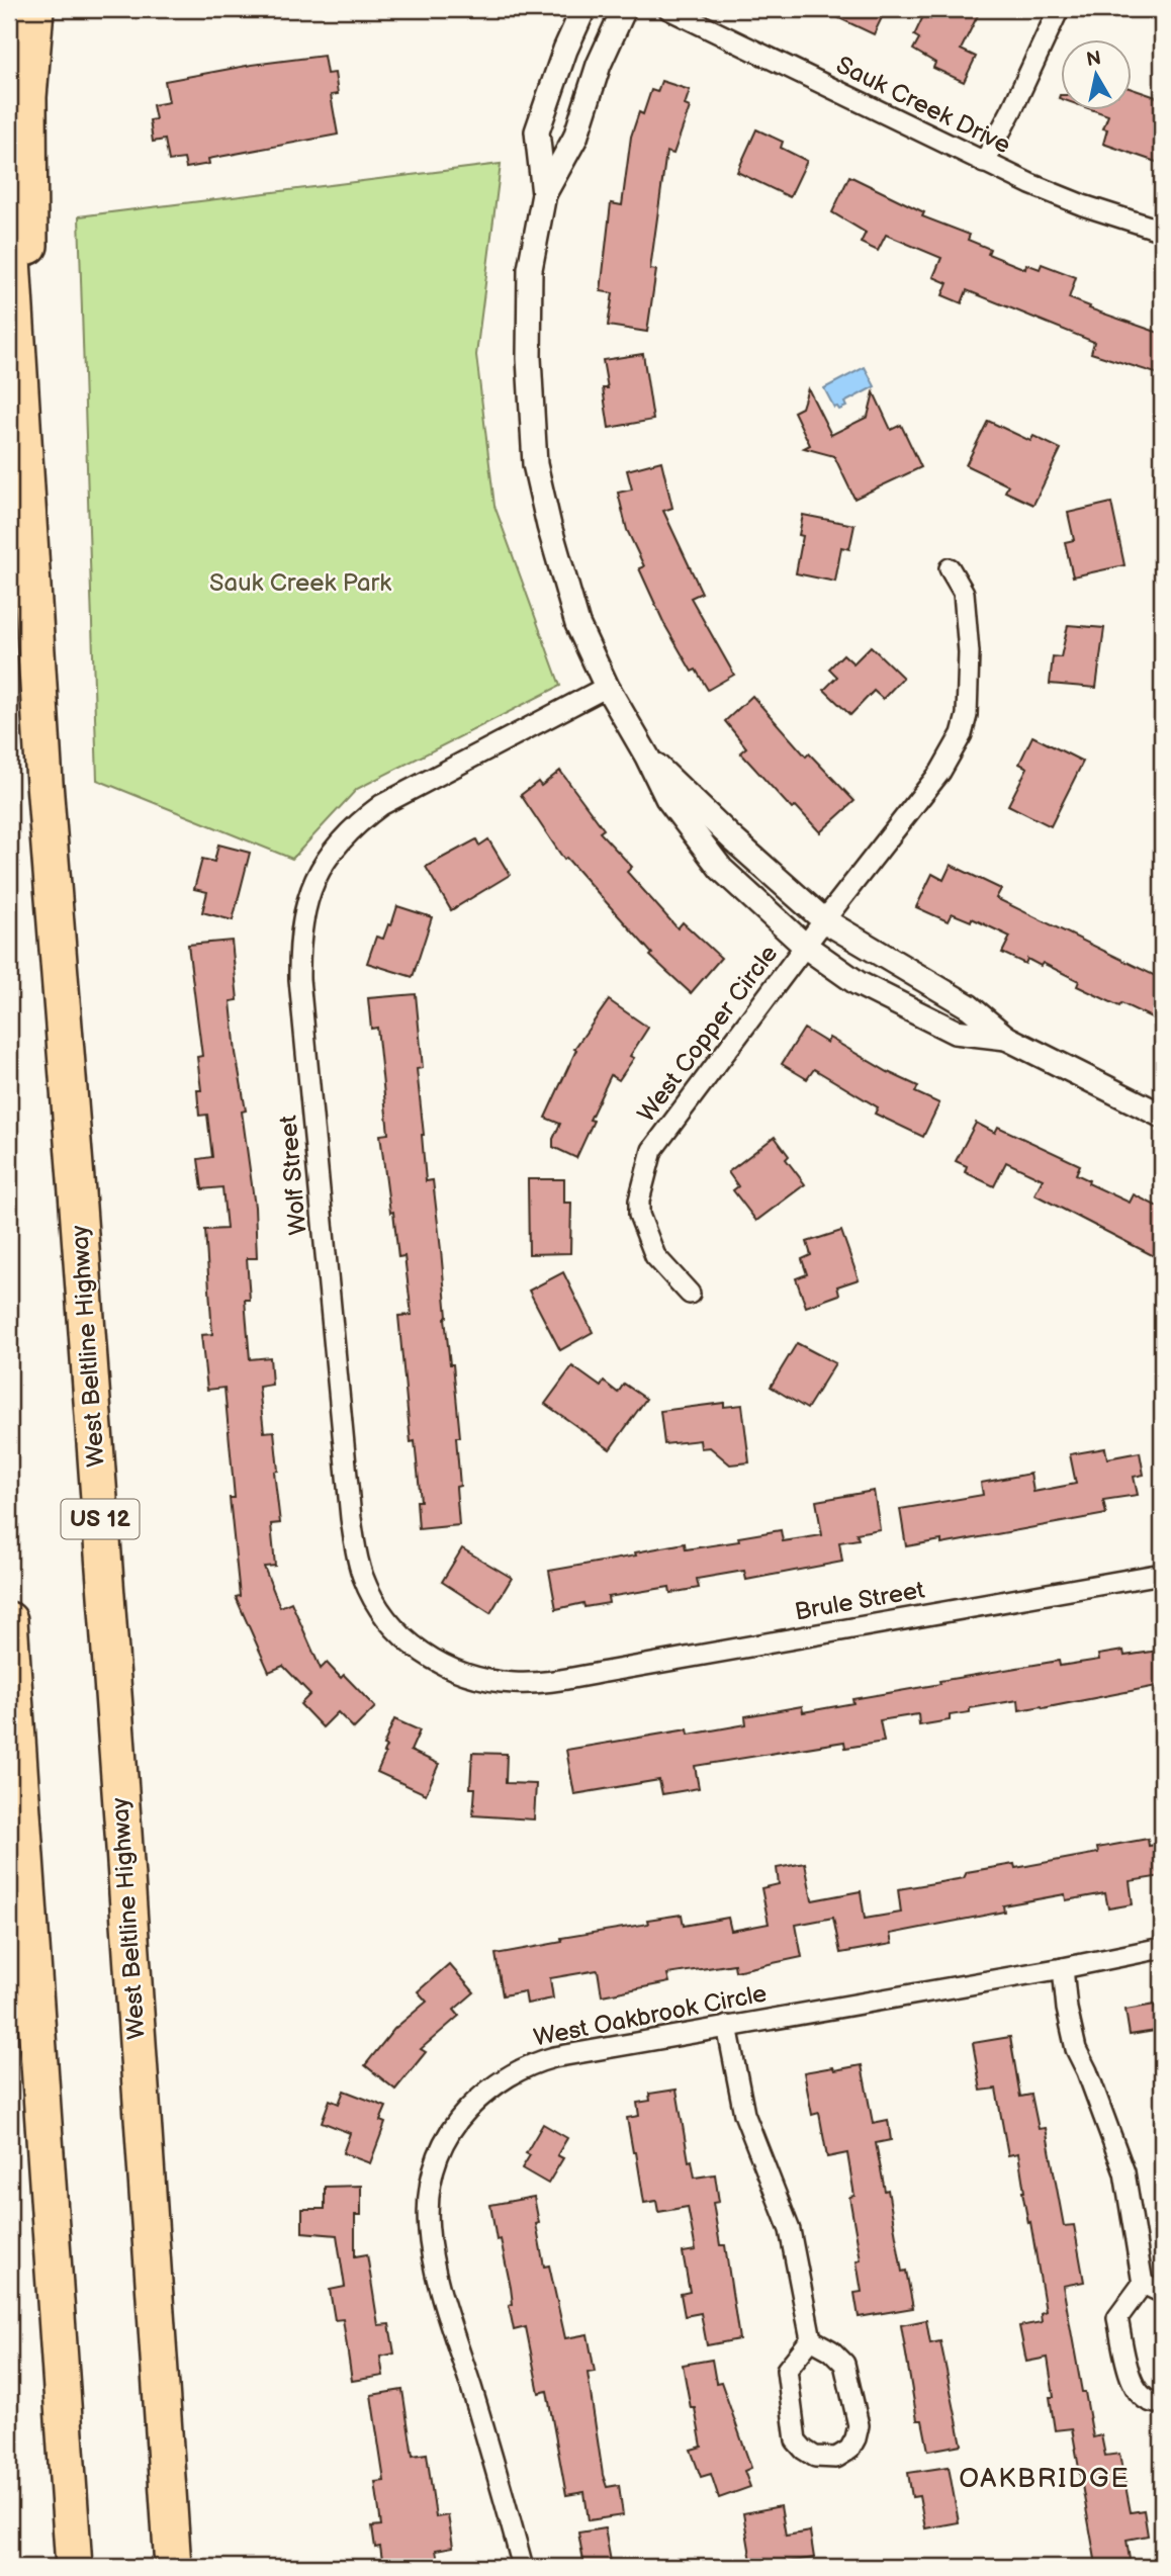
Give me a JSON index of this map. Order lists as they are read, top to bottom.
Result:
{
  "streets": {
    "highway": ["West Beltline Highway", "US 12"],
    "street": [
      "Sauk Creek Drive",
      "West Copper Circle",
      "Wolf Street",
      "Brule Street",
      "West Oakbrook Circle"
    ]
  },
  "crossings": [
    ["Wolf Street", "Brule Street"]
  ],
  "districts": ["OAKBRIDGE"],
  "parks": ["Sauk Creek Park"],
  "north": "top"
}
